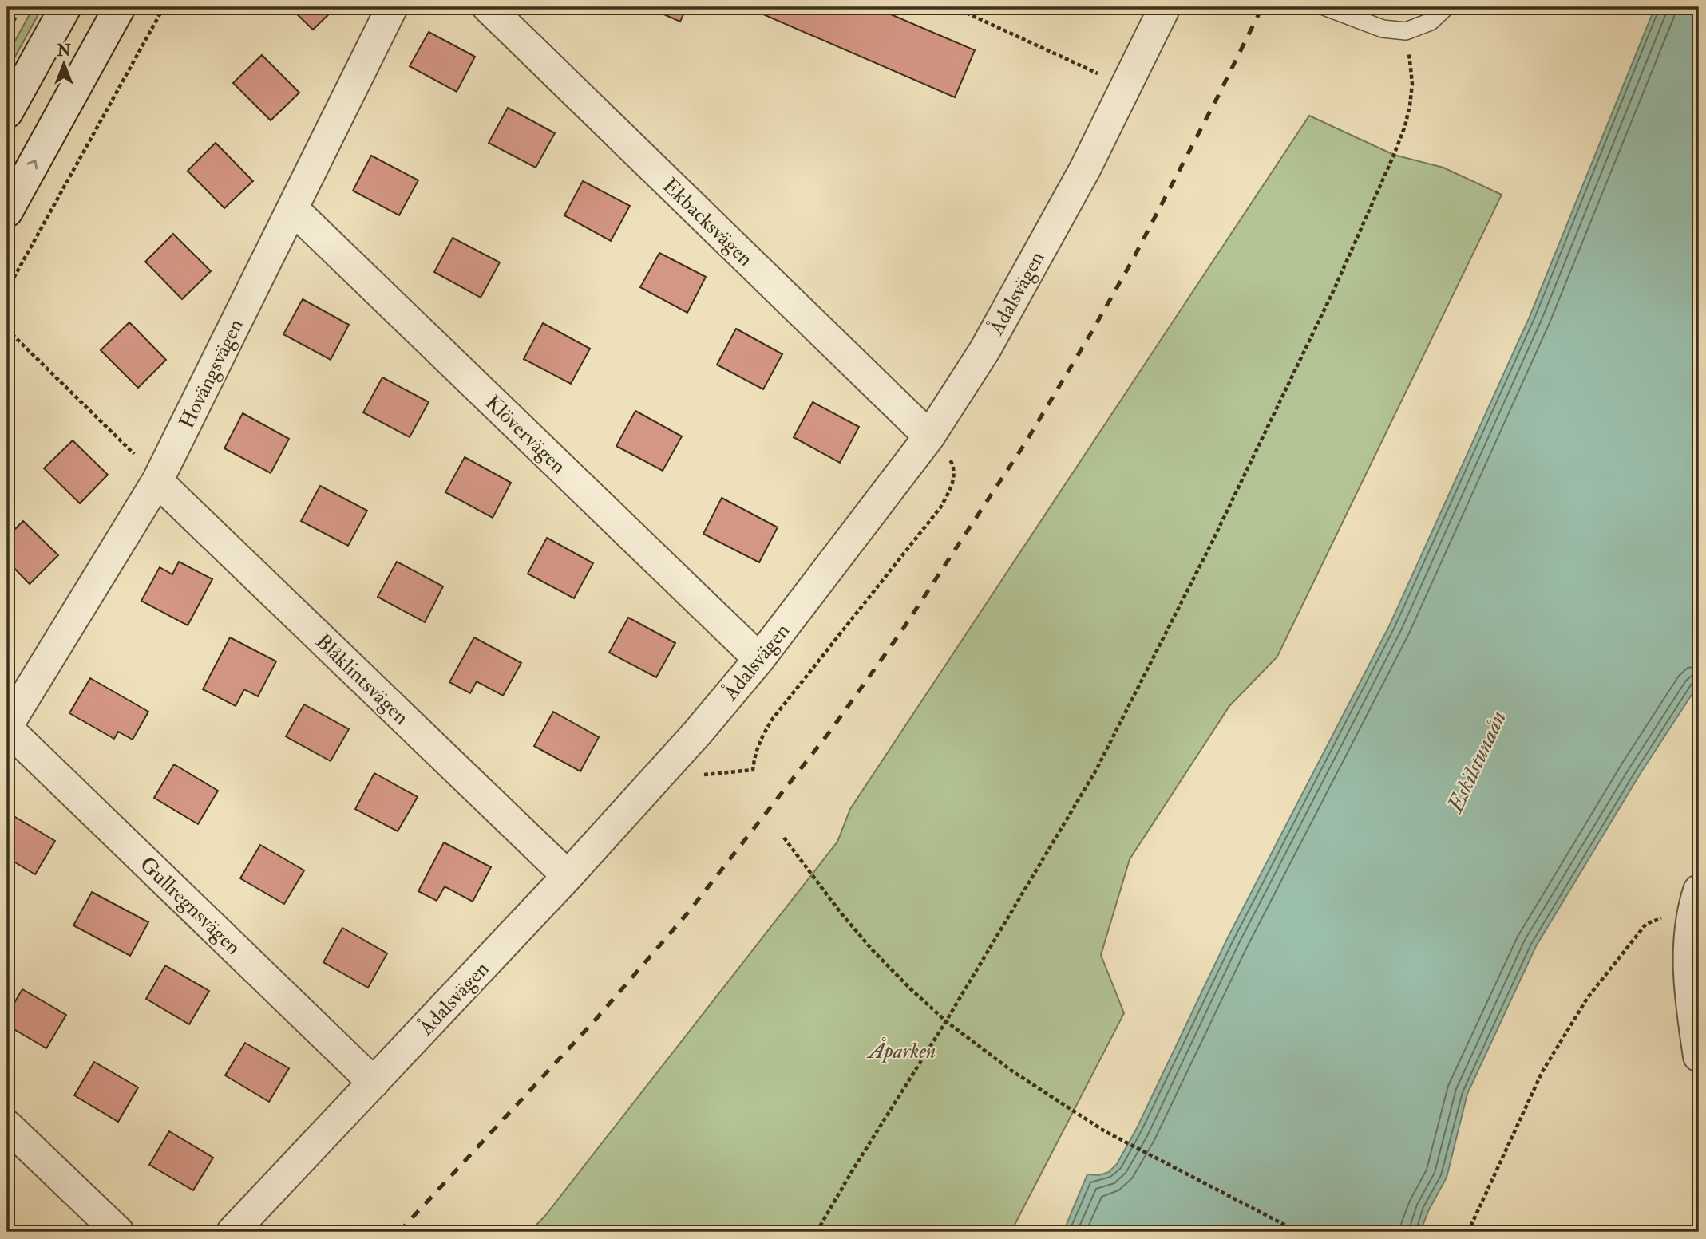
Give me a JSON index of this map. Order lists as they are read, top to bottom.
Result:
{
  "streets": {
    "street": [
      "Ekbacksvägen",
      "Ådalsvägen",
      "Hovängsvägen",
      "Klövervägen",
      "Blåklintsvägen",
      "Gullregnsvägen"
    ]
  },
  "crossings": [
    ["Ekbacksvägen", "Ådalsvägen"],
    ["Ådalsvägen", "Klövervägen"],
    ["Ådalsvägen", "Blåklintsvägen"],
    ["Ådalsvägen", "Gullregnsvägen"],
    ["Hovängsvägen", "Klövervägen"],
    ["Hovängsvägen", "Blåklintsvägen"],
    ["Hovängsvägen", "Gullregnsvägen"]
  ],
  "water": ["Eskilstunaån"],
  "parks": ["Åparken"],
  "north": "top"
}
